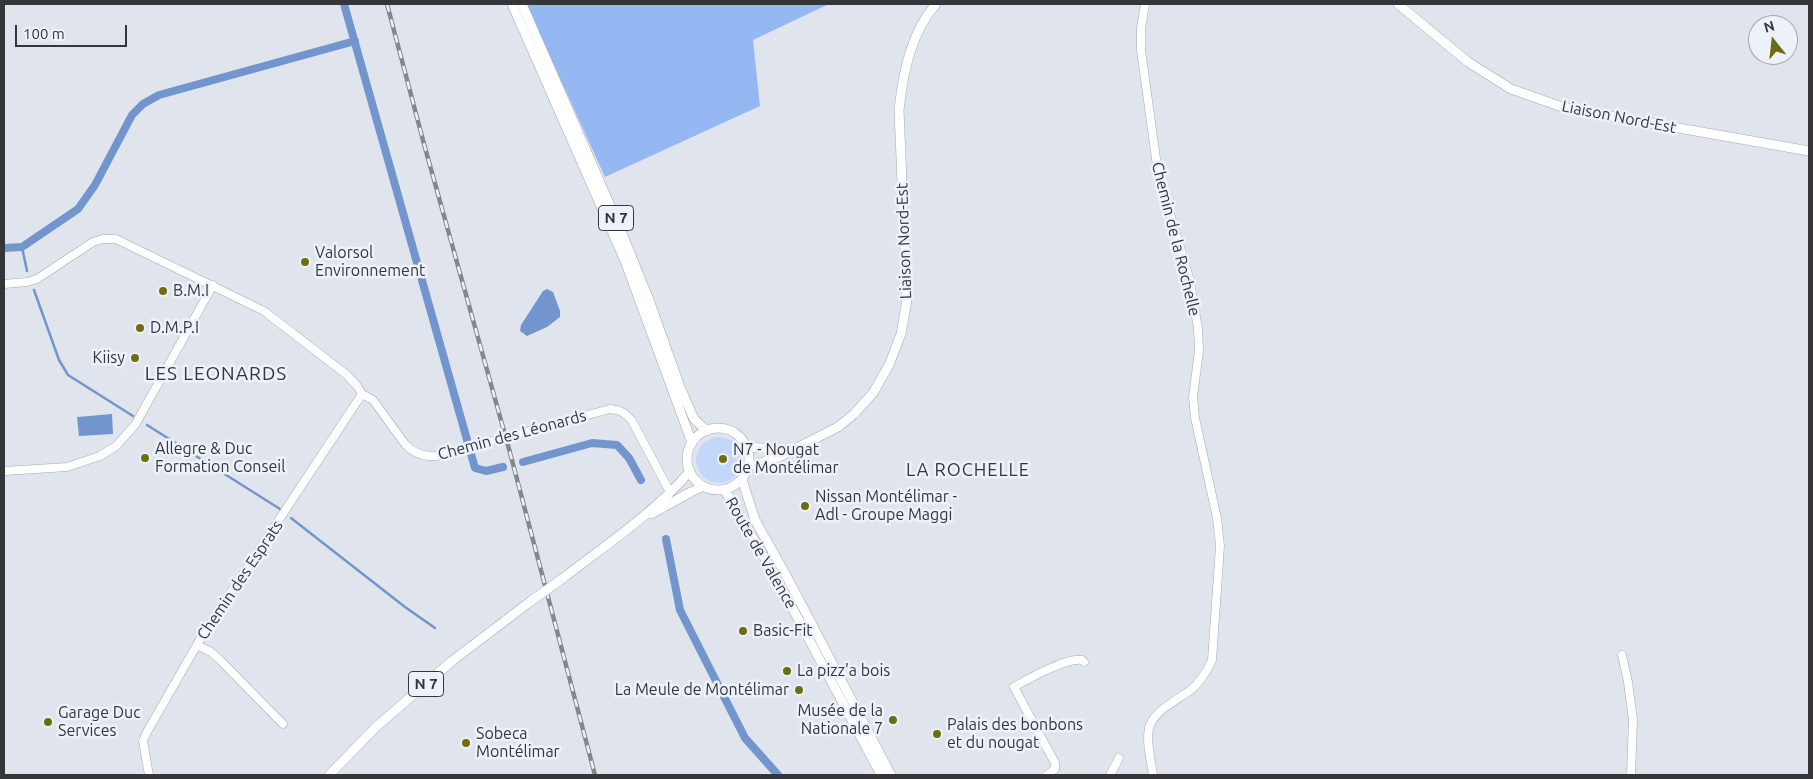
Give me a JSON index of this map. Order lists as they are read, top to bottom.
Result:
{
  "streets": {
    "main road": ["Liaison Nord-Est", "N 7", "Route de Valence"],
    "street": ["Chemin de la Rochelle", "Chemin des Léonards", "Chemin des Esprats"]
  },
  "crossings": [
    ["Liaison Nord-Est", "N 7"],
    ["Liaison Nord-Est", "Route de Valence"],
    ["N 7", "Chemin des Léonards"],
    ["N 7", "Route de Valence"],
    ["Chemin des Léonards", "Chemin des Esprats"]
  ],
  "districts": ["LES LEONARDS", "LA ROCHELLE"],
  "places": [
    "Valorsol Environnement",
    "B.M.I",
    "D.M.P.I",
    "Kiisy",
    "Allegre & Duc Formation Conseil",
    "N7 - Nougat de Montélimar",
    "Nissan Montélimar - Adl - Groupe Maggi",
    "Basic-Fit",
    "La pizz'a bois",
    "La Meule de Montélimar",
    "Musée de la Nationale 7",
    "Garage Duc Services",
    "Palais des bonbons et du nougat",
    "Sobeca Montélimar"
  ],
  "scale_bar": "100 m",
  "north": "top"
}
